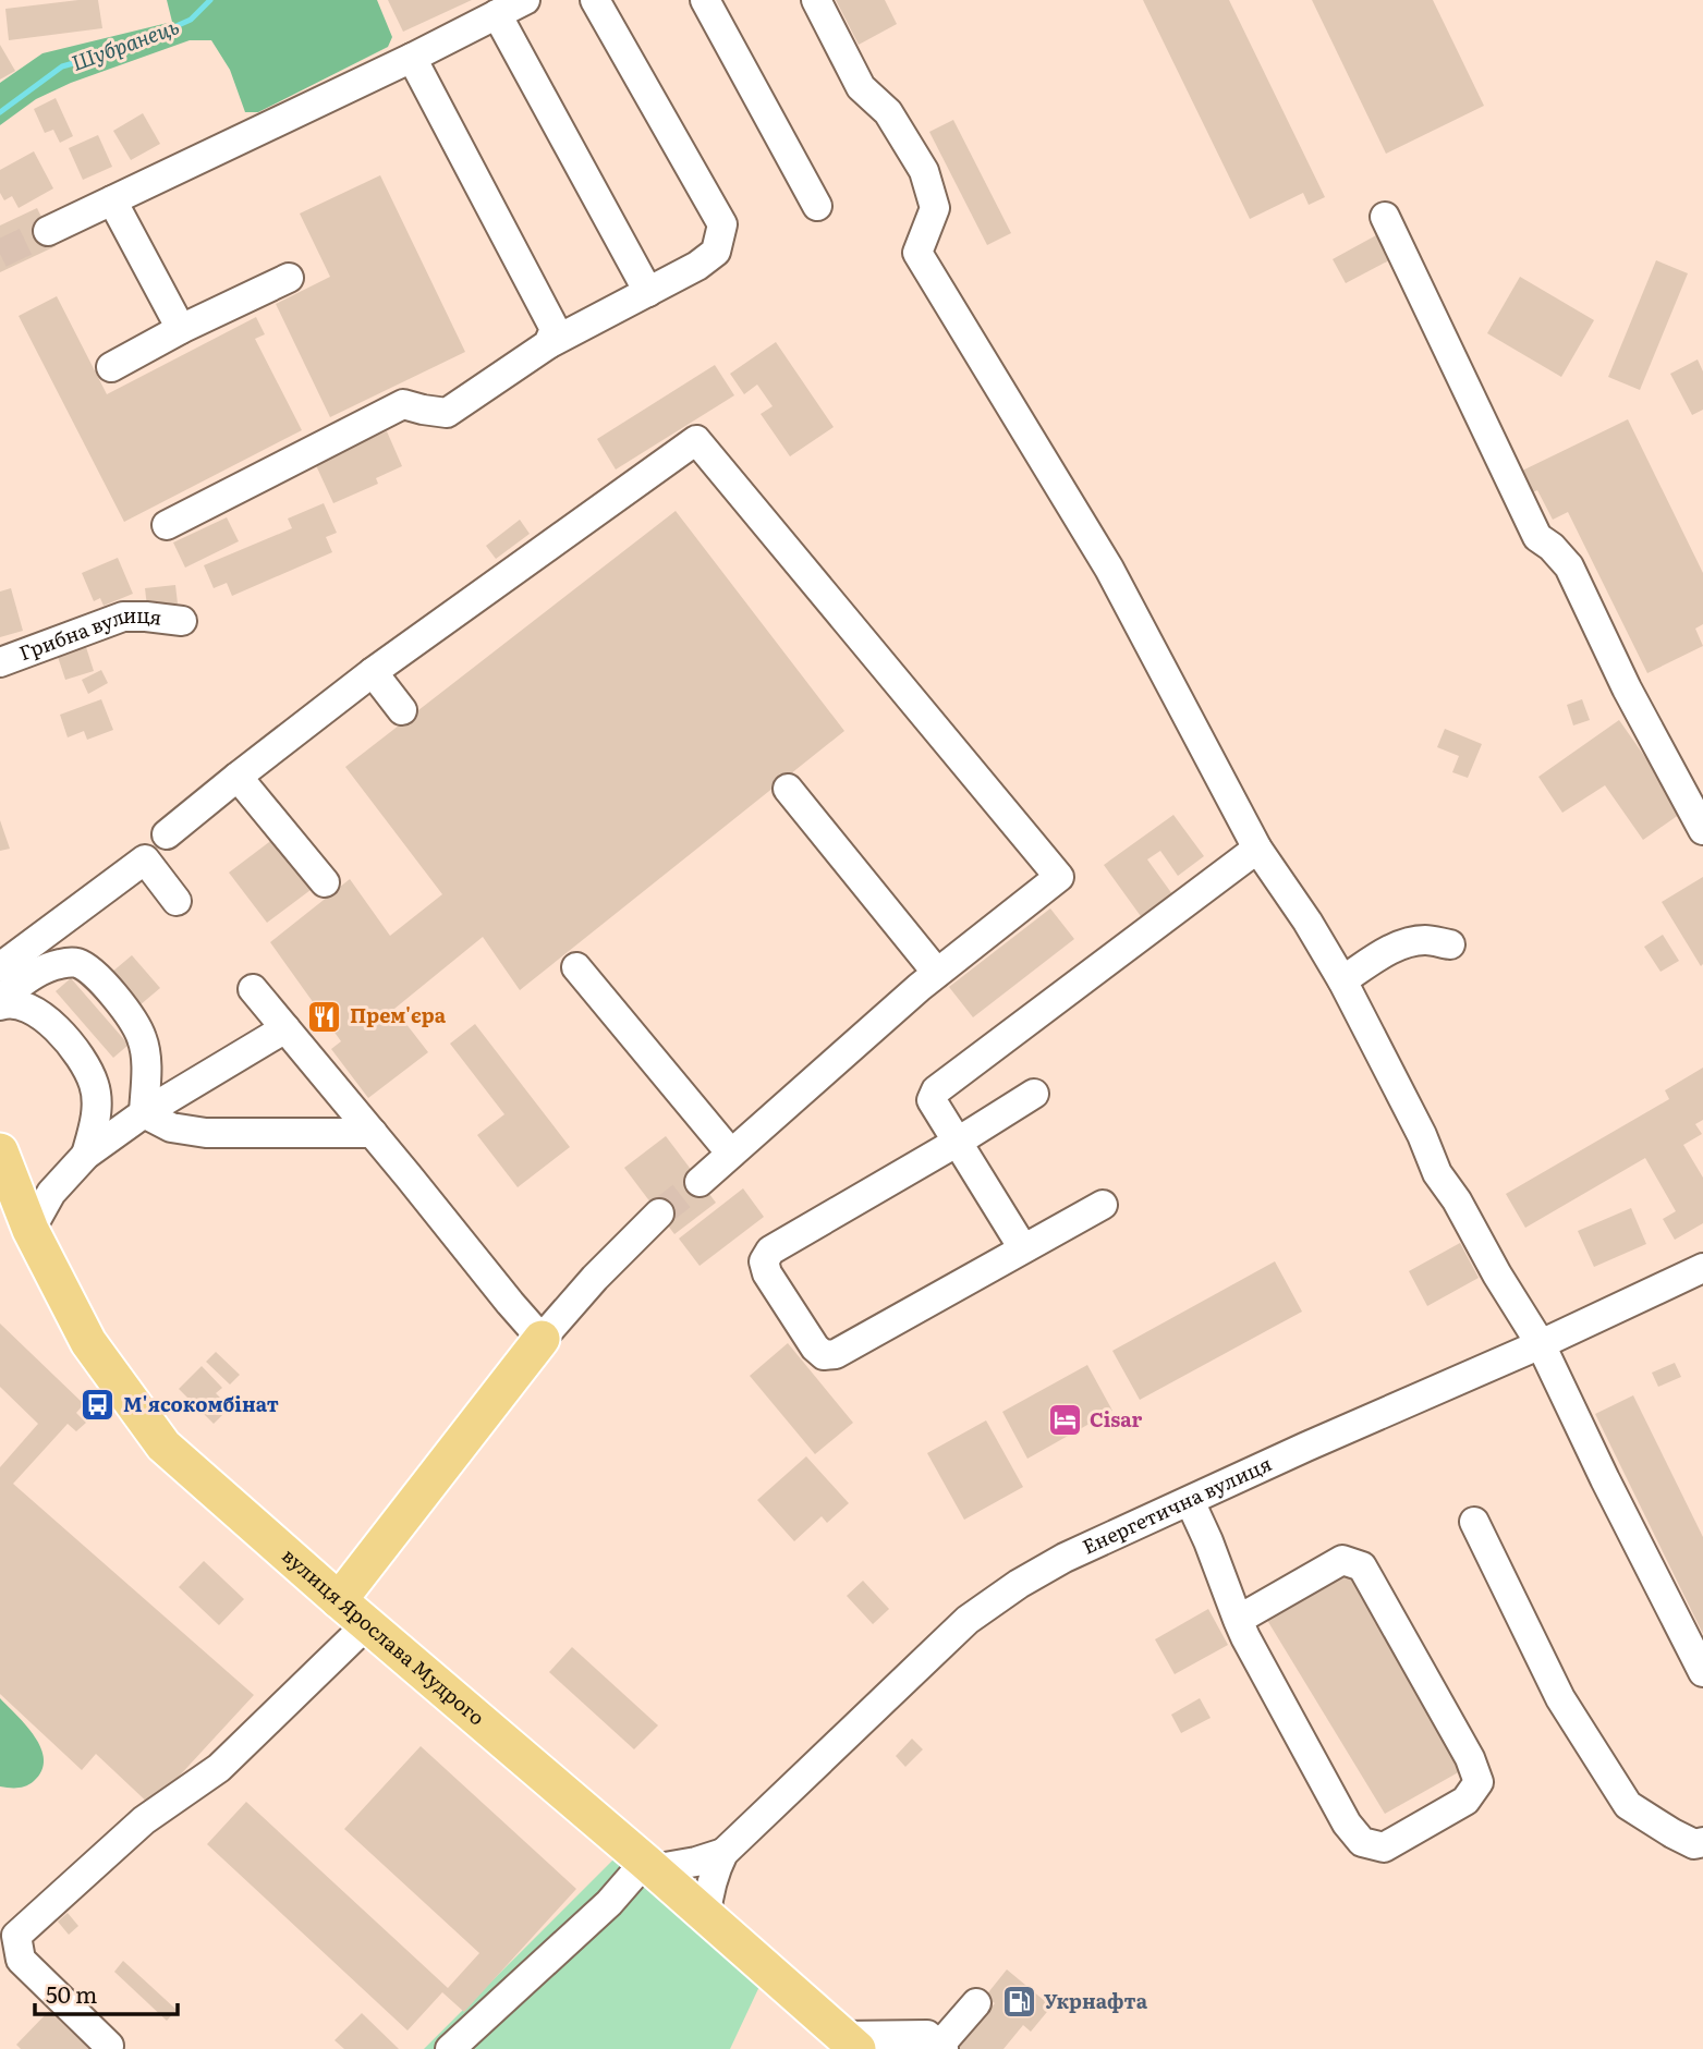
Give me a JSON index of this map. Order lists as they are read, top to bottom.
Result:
{
  "streets": {
    "main road": ["вулиця Ярослава Мудрого"],
    "street": ["Грибна вулиця", "Енергетична вулиця"]
  },
  "crossings": [
    ["Енергетична вулиця", "вулиця Ярослава Мудрого"]
  ],
  "water": ["Шубранець"],
  "places": {
    "restaurant": ["Прем'єра"],
    "bus stop": ["М'ясокомбінат"],
    "hotel": ["Cisar"],
    "fuel station": ["Укрнафта"]
  },
  "scale_bar": "50 m"
}
